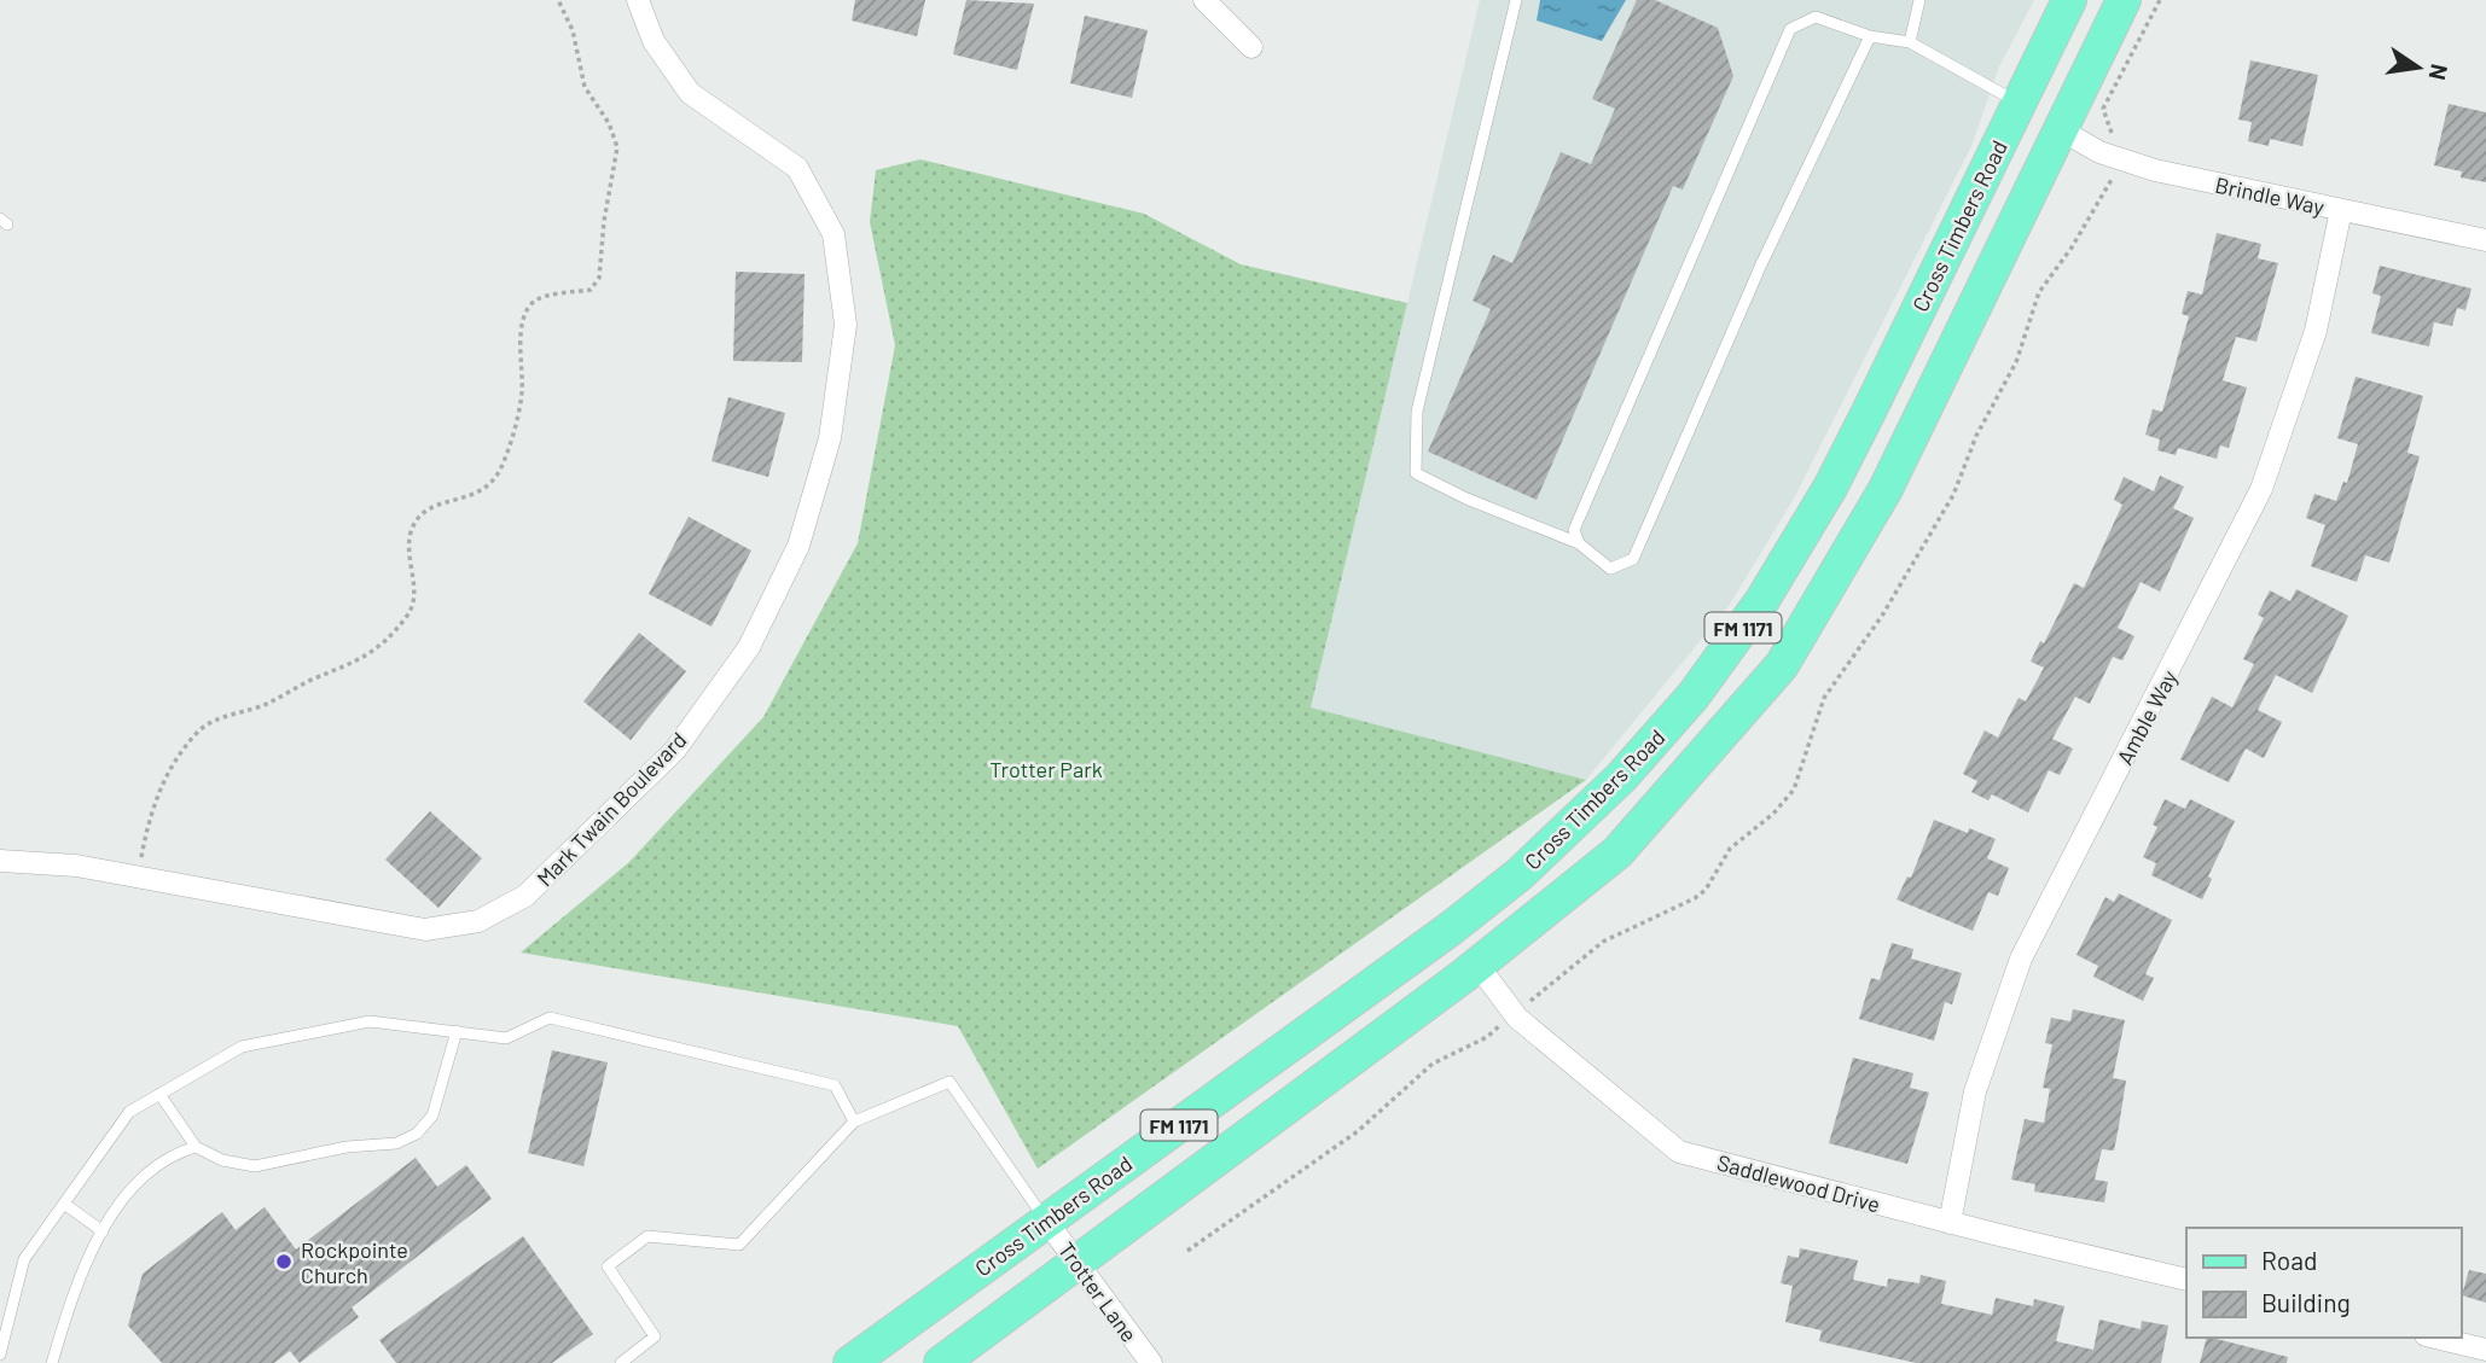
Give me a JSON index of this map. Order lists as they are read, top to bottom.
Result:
{
  "streets": {
    "main road": ["Cross Timbers Road", "FM 1171"],
    "street": [
      "Brindle Way",
      "Amble Way",
      "Mark Twain Boulevard",
      "Saddlewood Drive",
      "Trotter Lane"
    ]
  },
  "crossings": [
    ["Brindle Way", "FM 1171"],
    ["Brindle Way", "Amble Way"],
    ["Cross Timbers Road", "Trotter Lane"],
    ["FM 1171", "Saddlewood Drive"],
    ["FM 1171", "Trotter Lane"],
    ["Amble Way", "Saddlewood Drive"]
  ],
  "parks": ["Trotter Park"],
  "places": ["Rockpointe Church"],
  "legend": ["Road", "Building"],
  "north": "right"
}
